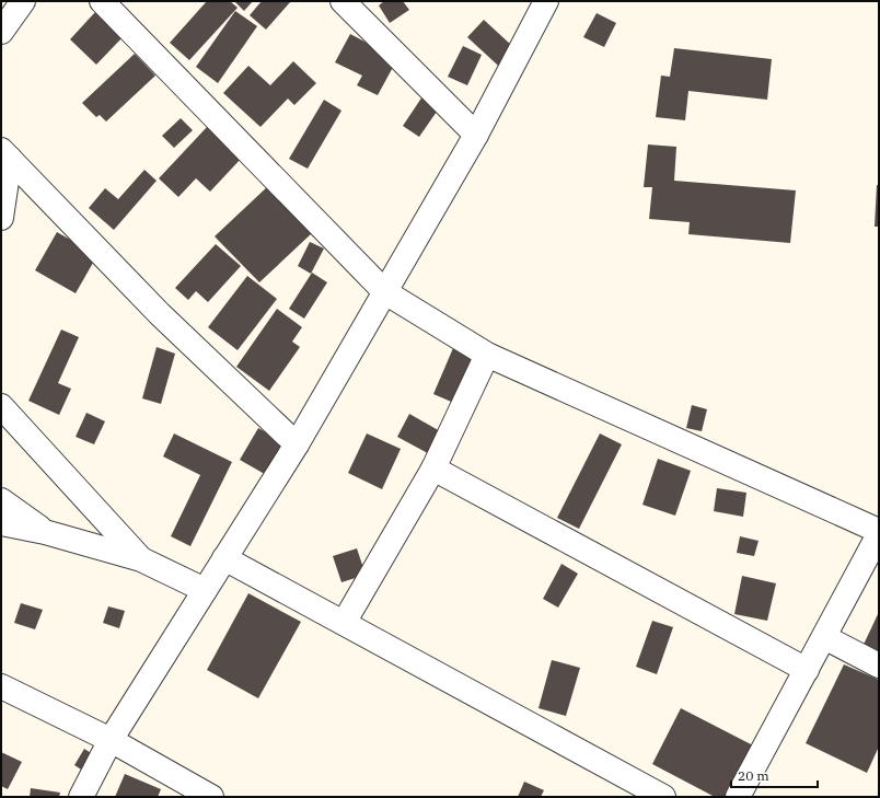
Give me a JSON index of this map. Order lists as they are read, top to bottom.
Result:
{
  "scale_bar": "20 m"
}
